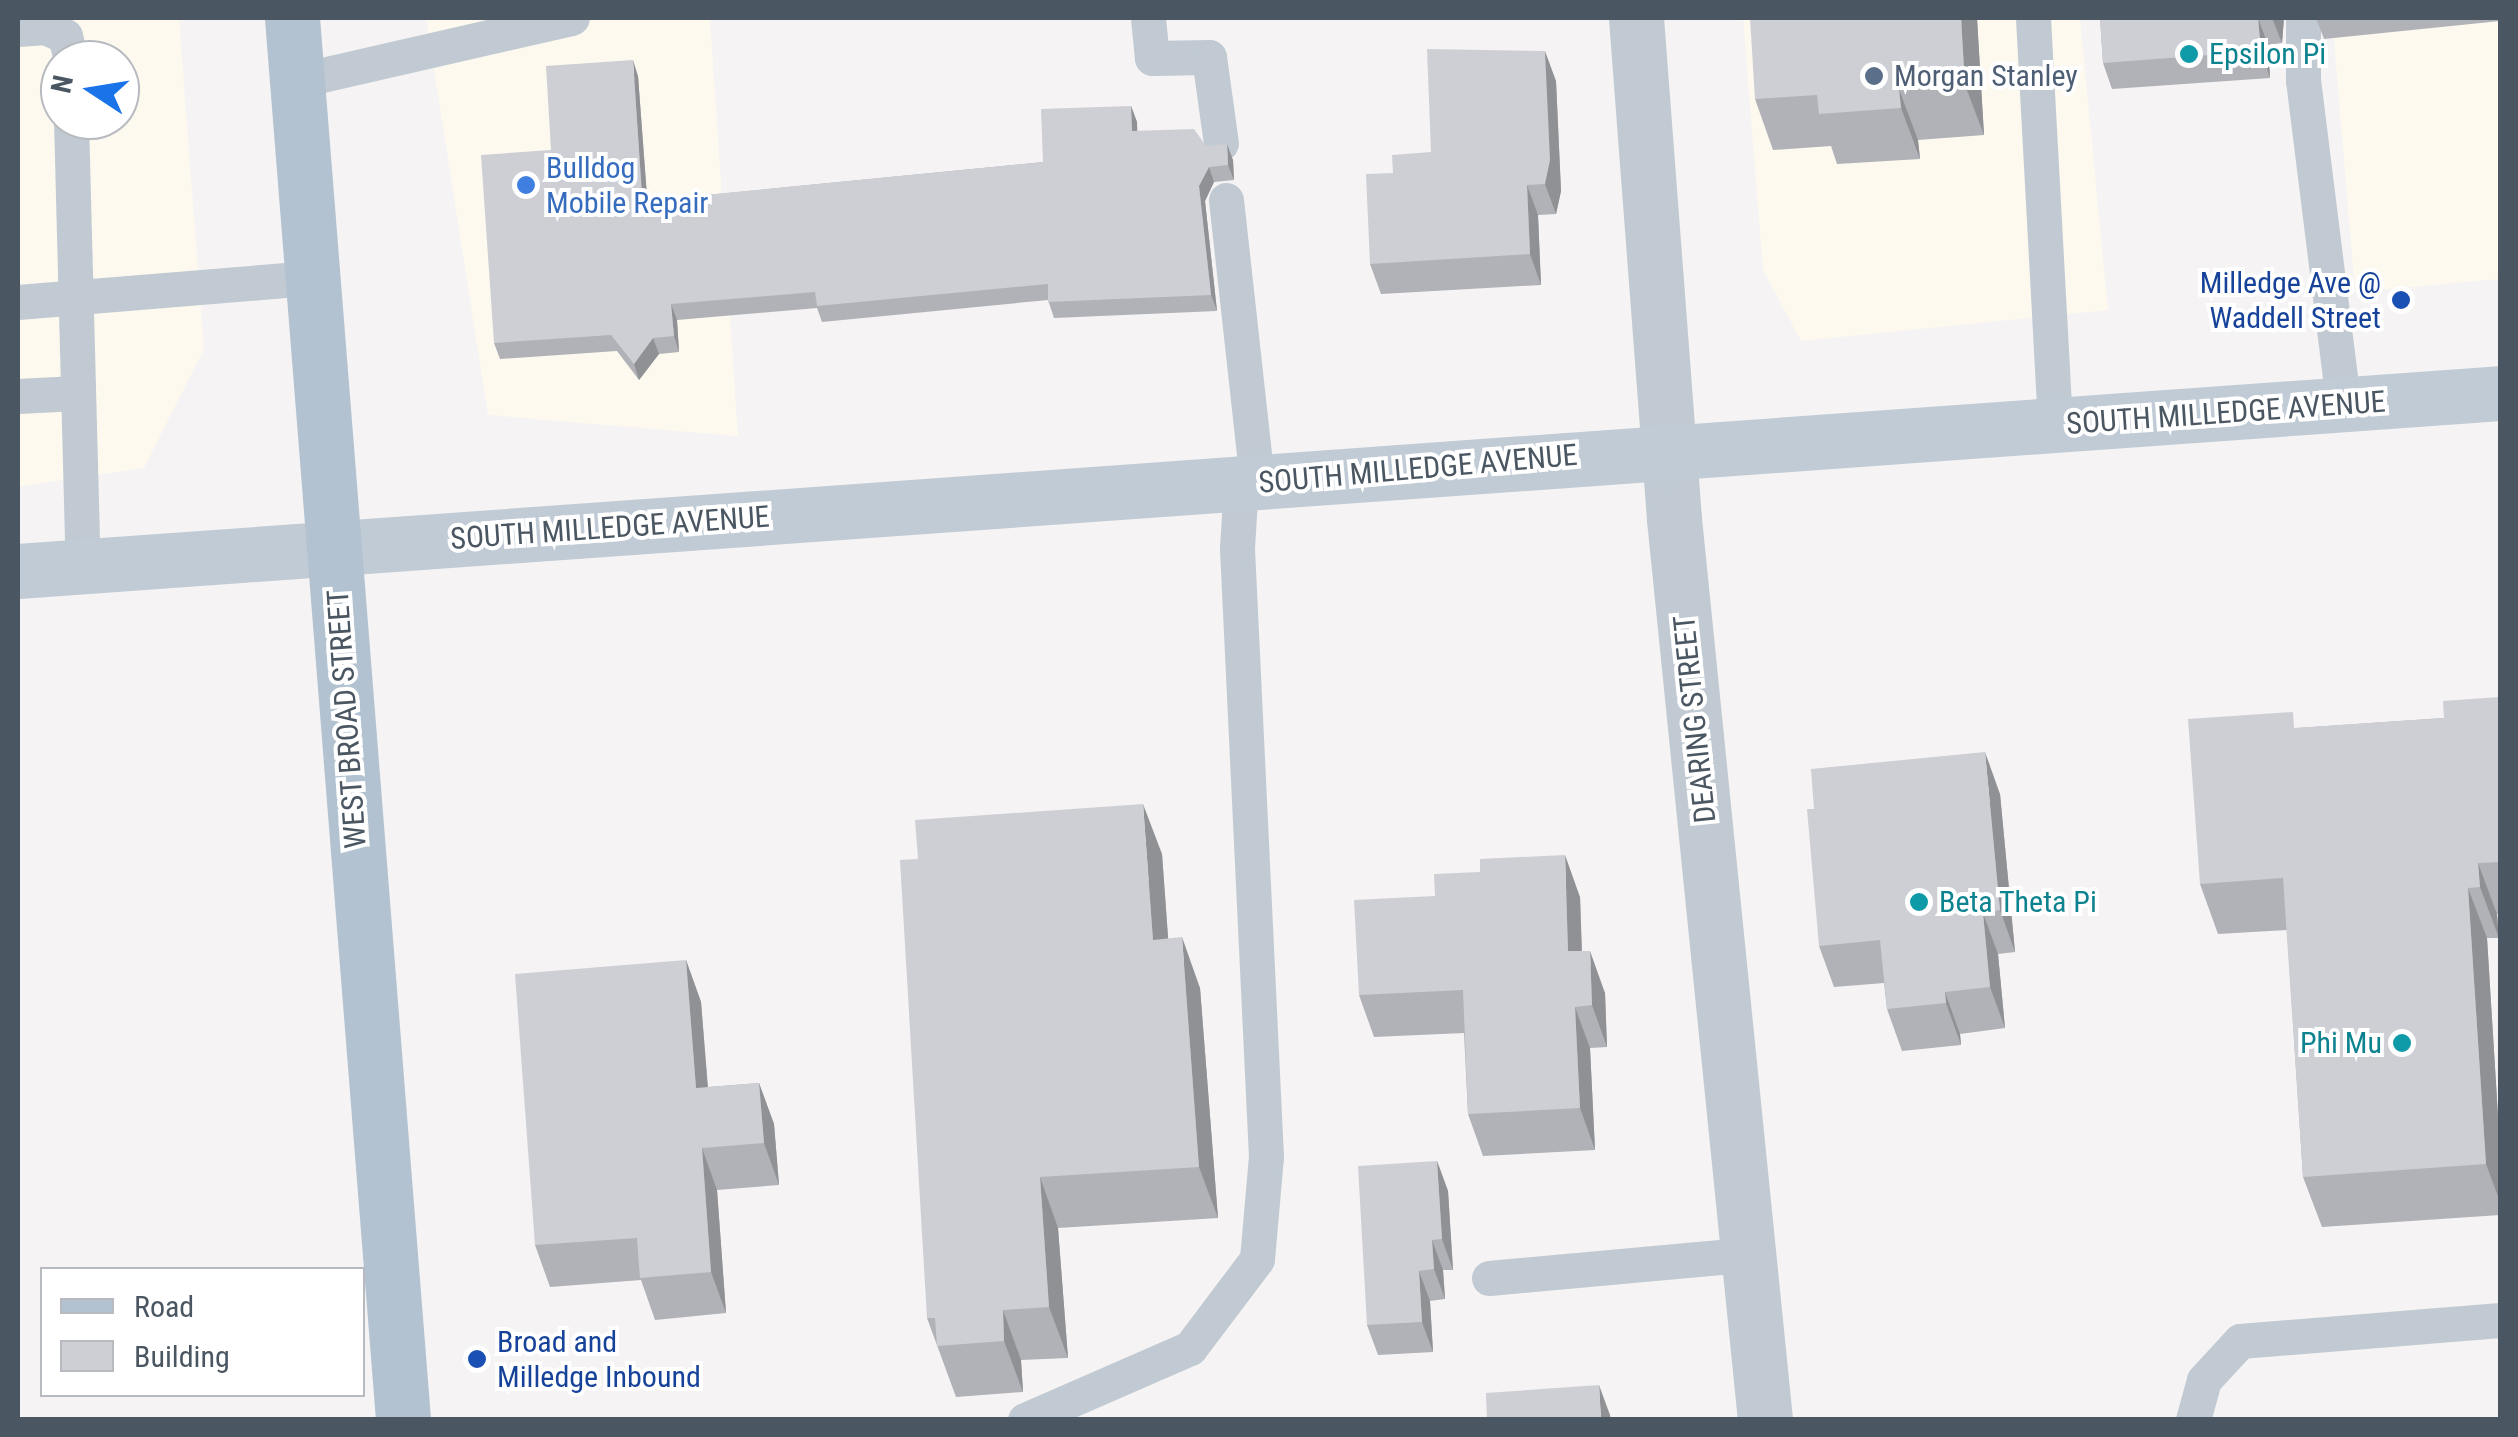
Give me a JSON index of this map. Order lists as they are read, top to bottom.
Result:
{
  "streets": {
    "main road": ["SOUTH MILLEDGE AVENUE", "WEST BROAD STREET"],
    "street": ["DEARING STREET"]
  },
  "crossings": [
    ["SOUTH MILLEDGE AVENUE", "WEST BROAD STREET"],
    ["SOUTH MILLEDGE AVENUE", "DEARING STREET"]
  ],
  "places": [
    "Epsilon Pi",
    "Morgan Stanley",
    "Bulldog Mobile Repair",
    "Milledge Ave @ Waddell Street",
    "Beta Theta Pi",
    "Phi Mu",
    "Broad and Milledge Inbound"
  ],
  "legend": ["Road", "Building"],
  "north": "left"
}
